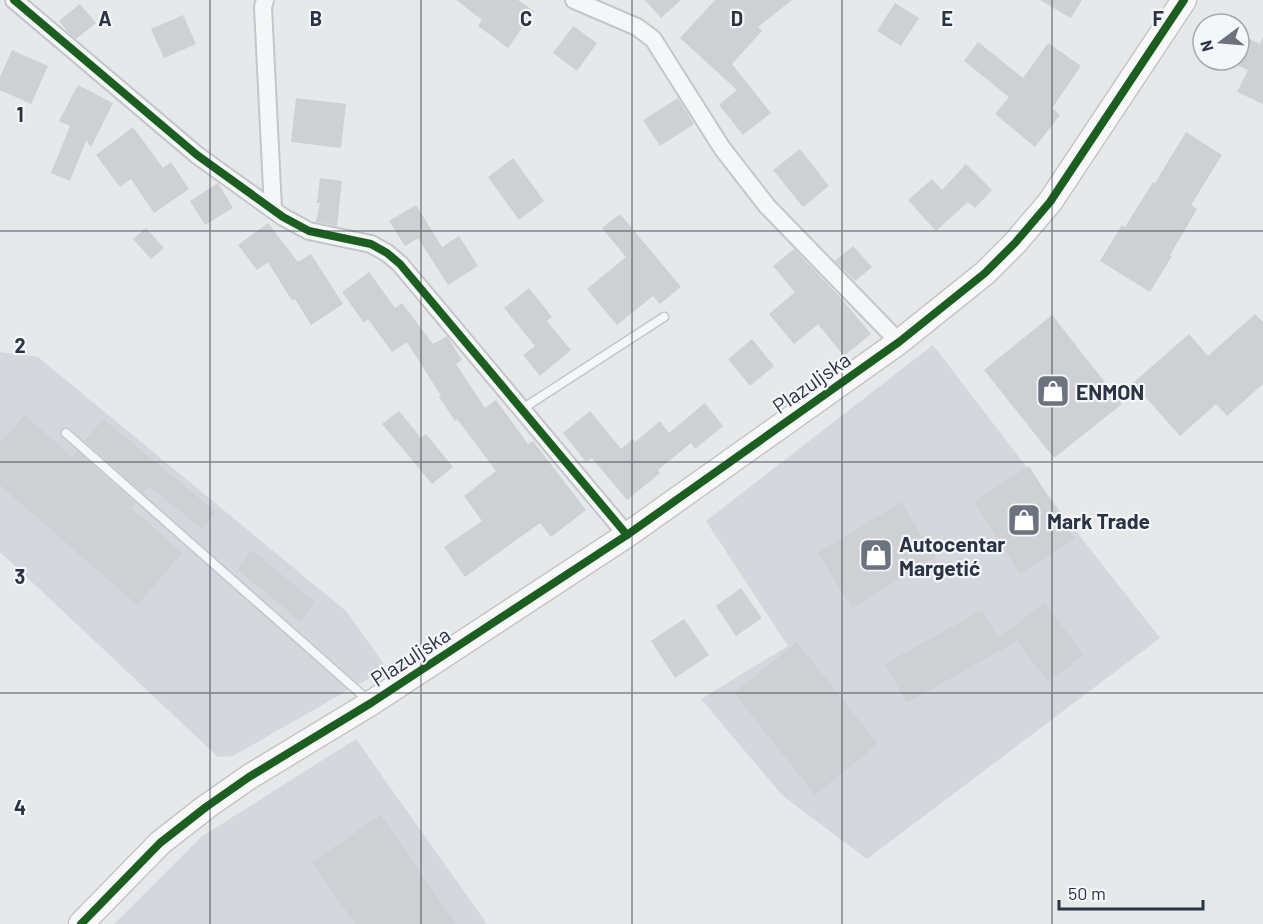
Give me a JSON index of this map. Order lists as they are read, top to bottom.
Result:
{
  "streets": {
    "main road": ["Plazuljska"]
  },
  "places": {
    "shop": ["ENMON", "Mark Trade", "Autocentar Margetić"]
  },
  "scale_bar": "50 m",
  "north": "left",
  "grid": {
    "columns": [
      "A",
      "B",
      "C",
      "D",
      "E",
      "F"
    ],
    "rows": [
      "1",
      "2",
      "3",
      "4"
    ]
  }
}
